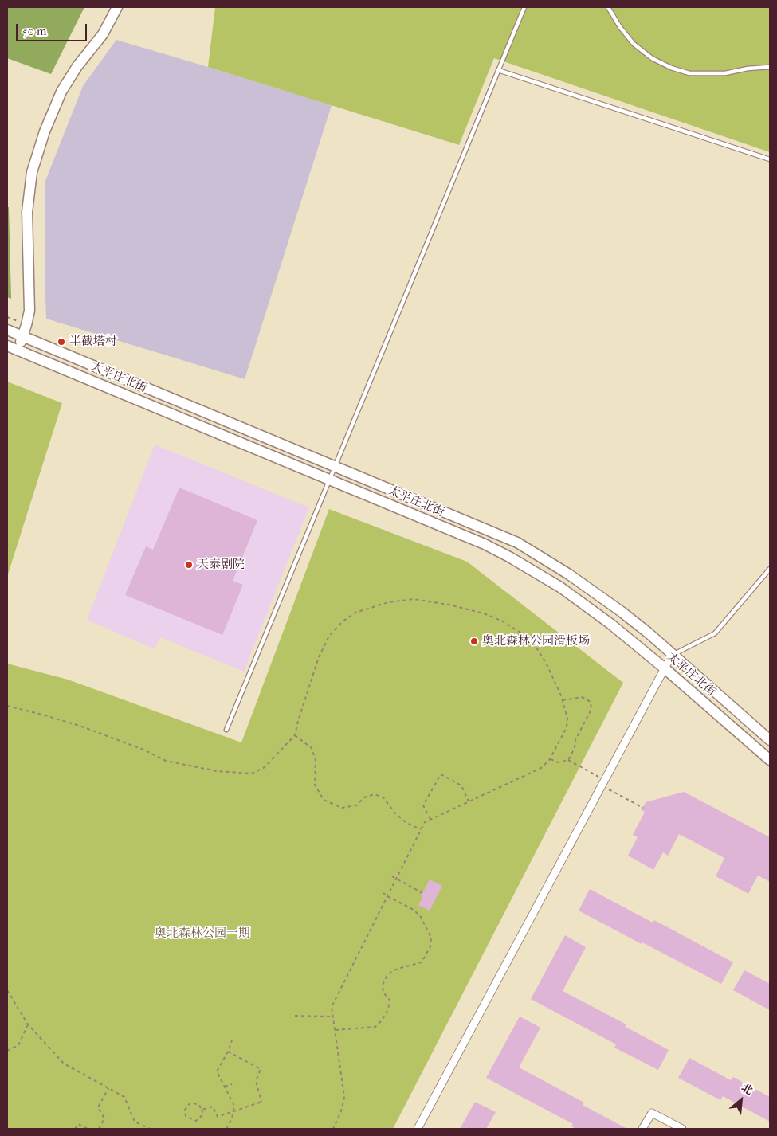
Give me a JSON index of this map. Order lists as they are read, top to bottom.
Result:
{
  "streets": {
    "main road": ["太平庄北街"]
  },
  "parks": ["奥北森林公园一期"],
  "places": ["半截塔村", "天泰剧院", "奥北森林公园滑板场"],
  "scale_bar": "50 m",
  "north": "top right"
}
